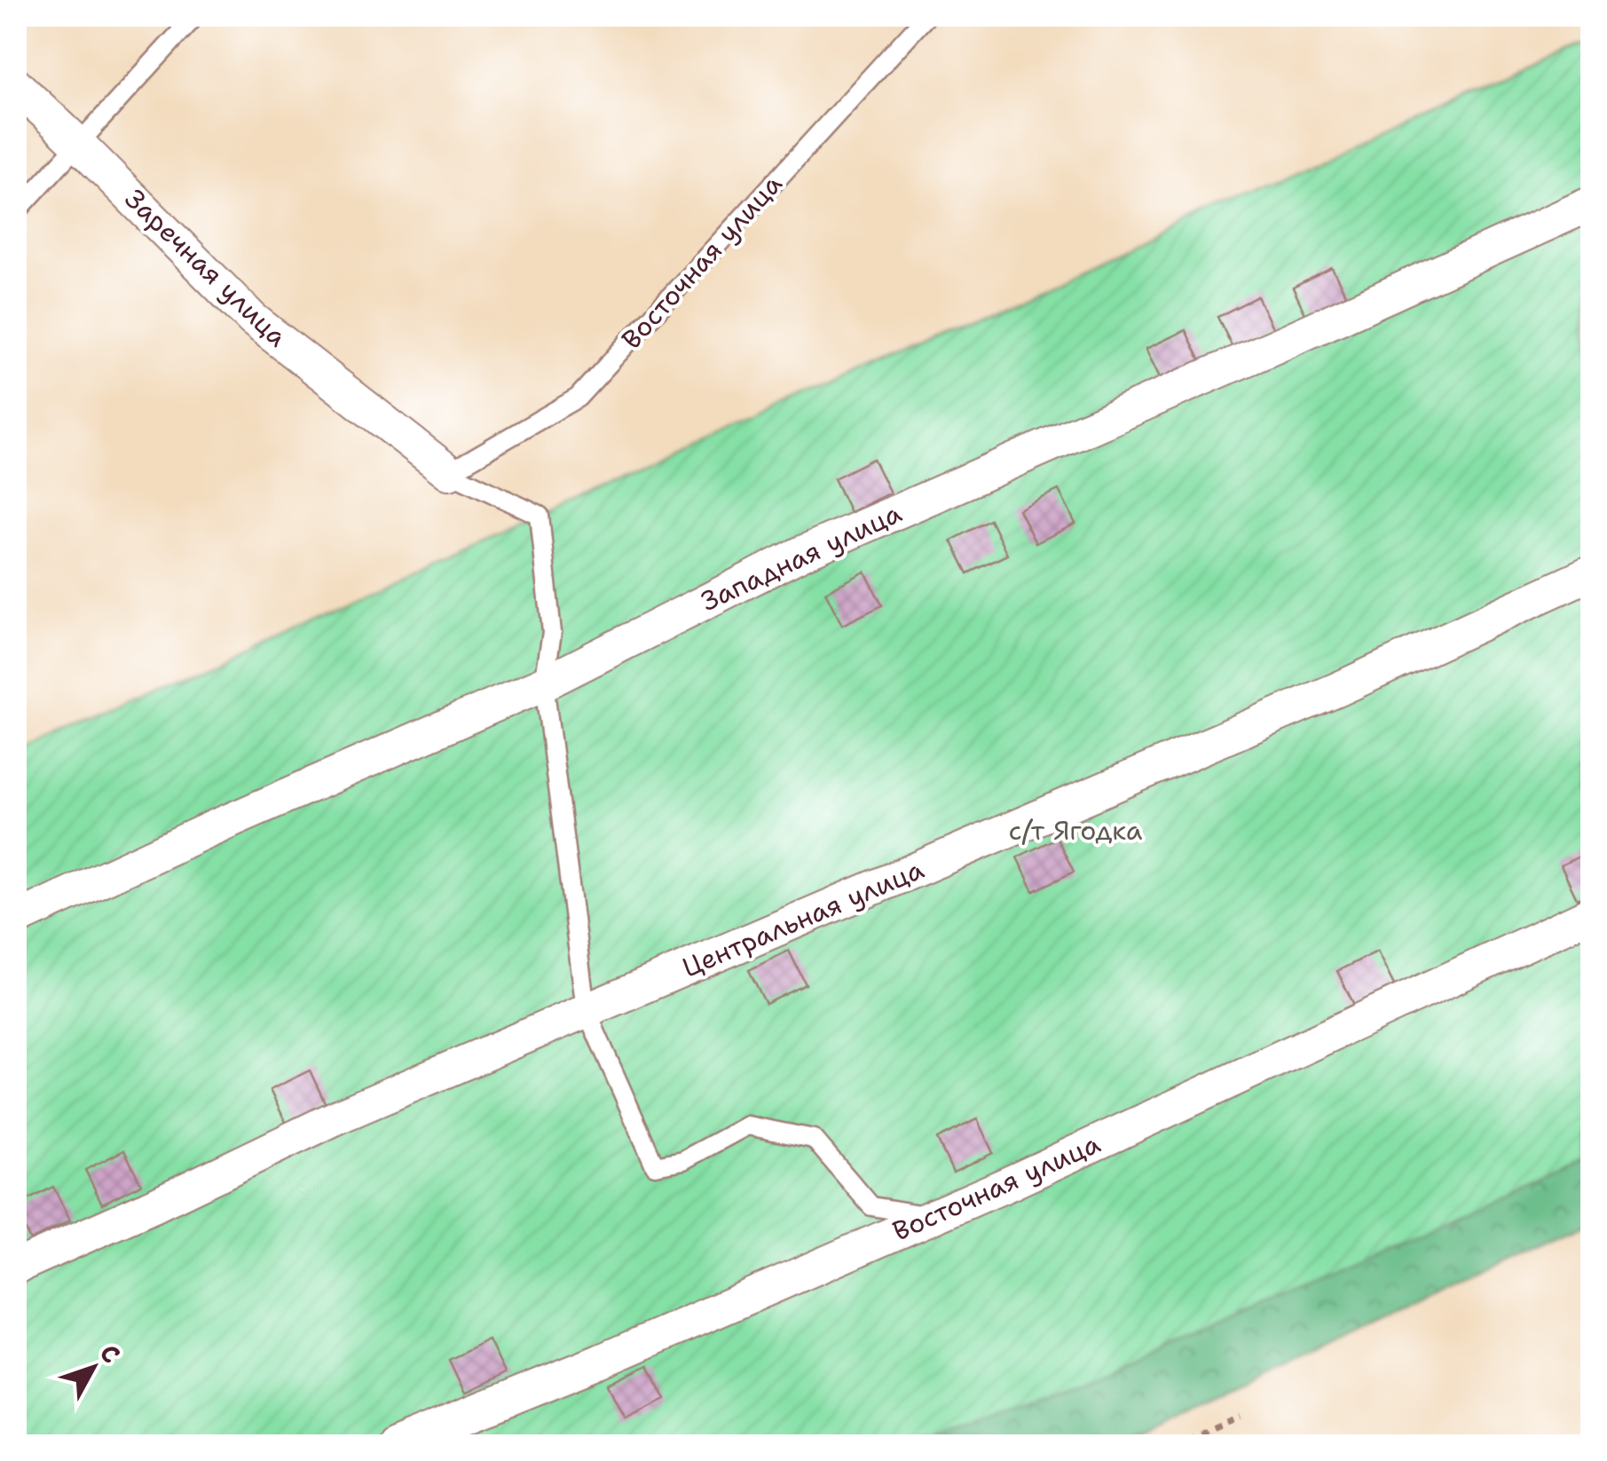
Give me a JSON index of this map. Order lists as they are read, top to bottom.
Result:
{
  "streets": {
    "street": [
      "Восточная улица",
      "Заречная улица",
      "Западная улица",
      "Центральная улица"
    ]
  },
  "crossings": [
    ["Восточная улица", "Заречная улица"]
  ],
  "parks": ["с/т Ягодка"],
  "north": "top right"
}
